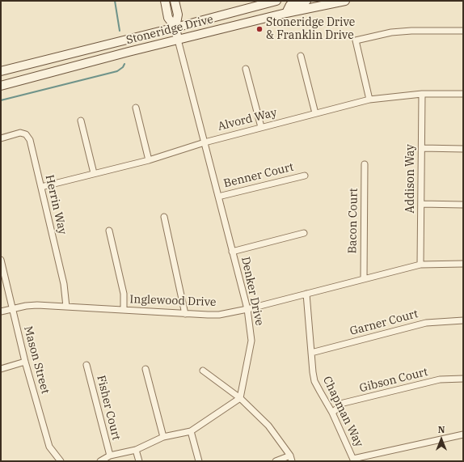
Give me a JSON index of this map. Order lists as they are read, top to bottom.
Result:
{
  "streets": {
    "main road": ["Stoneridge Drive"],
    "street": [
      "Alvord Way",
      "Benner Court",
      "Addison Way",
      "Herrin Way",
      "Bacon Court",
      "Denker Drive",
      "Inglewood Drive",
      "Garner Court",
      "Mason Street",
      "Gibson Court",
      "Fisher Court",
      "Chapman Way"
    ]
  },
  "crossings": [
    ["Stoneridge Drive", "Denker Drive"],
    ["Alvord Way", "Addison Way"],
    ["Alvord Way", "Herrin Way"],
    ["Alvord Way", "Denker Drive"],
    ["Benner Court", "Denker Drive"],
    ["Addison Way", "Inglewood Drive"],
    ["Herrin Way", "Inglewood Drive"],
    ["Bacon Court", "Inglewood Drive"],
    ["Denker Drive", "Inglewood Drive"],
    ["Inglewood Drive", "Mason Street"],
    ["Inglewood Drive", "Chapman Way"],
    ["Garner Court", "Chapman Way"],
    ["Gibson Court", "Chapman Way"]
  ],
  "places": ["Stoneridge Drive & Franklin Drive"],
  "north": "top"
}
